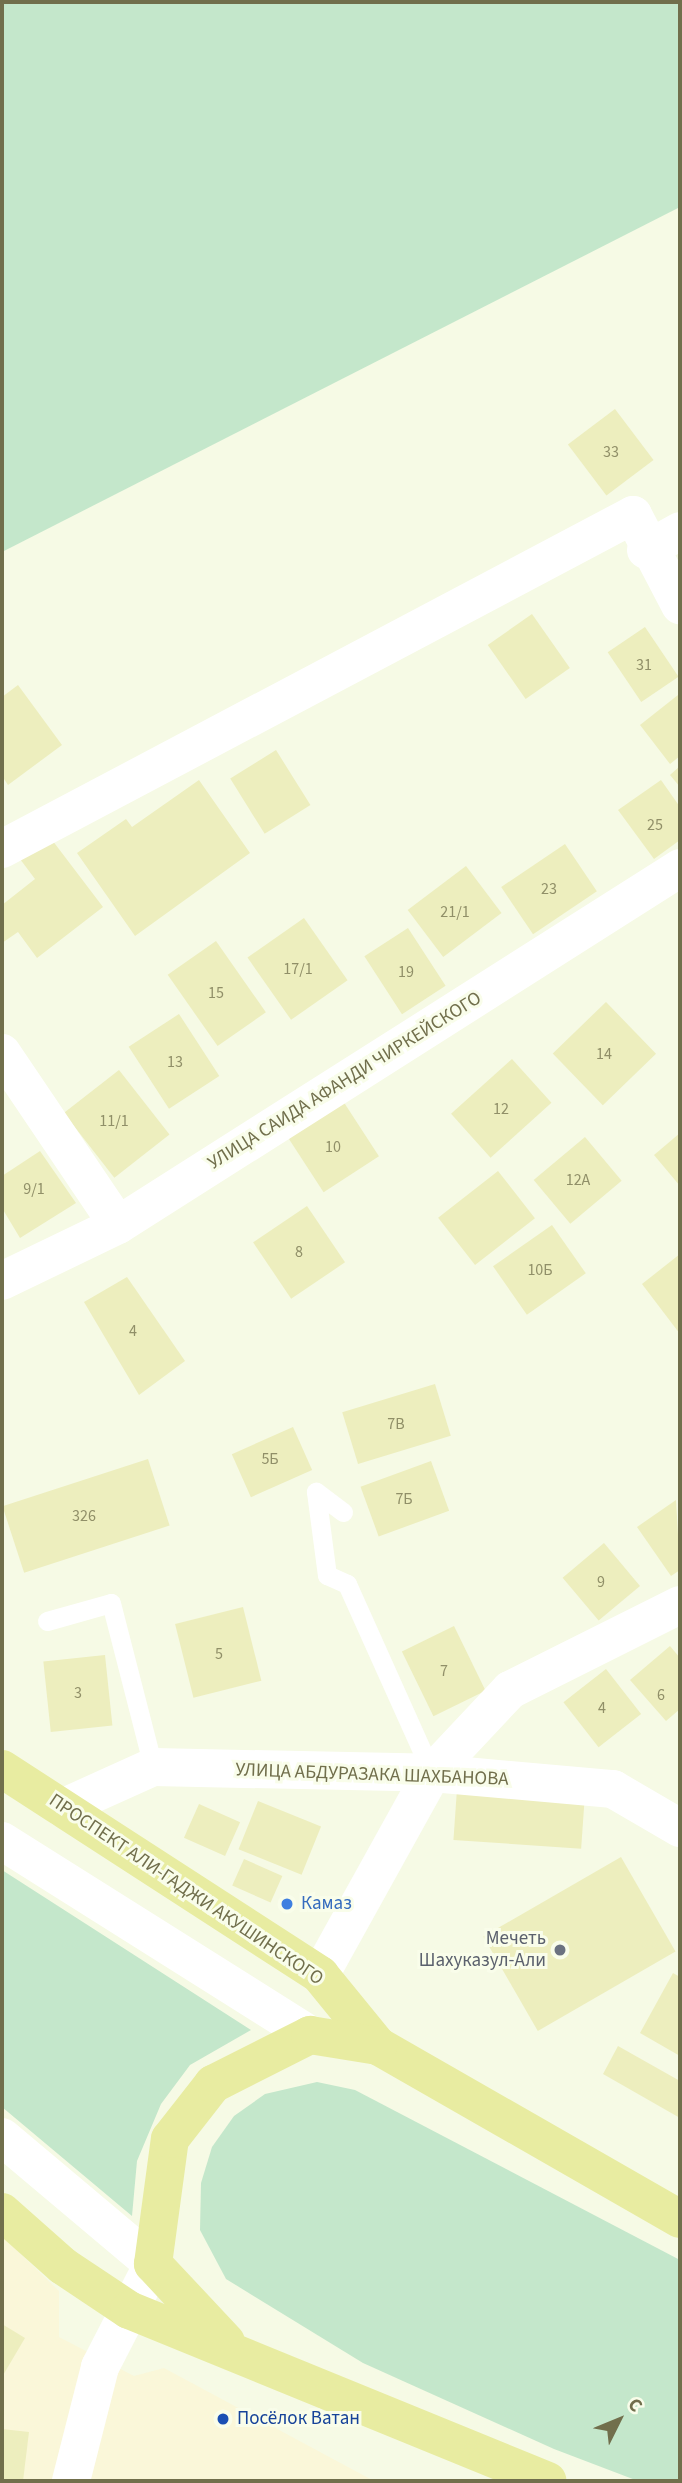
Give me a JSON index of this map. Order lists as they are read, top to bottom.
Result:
{
  "streets": {
    "highway": ["ПРОСПЕКТ АЛИ-ГАДЖИ АКУШИНСКОГО"],
    "street": ["УЛИЦА САИДА АФАНДИ ЧИРКЕЙСКОГО", "УЛИЦА АБДУРАЗАКА ШАХБАНОВА"]
  },
  "crossings": [
    ["УЛИЦА АБДУРАЗАКА ШАХБАНОВА", "ПРОСПЕКТ АЛИ-ГАДЖИ АКУШИНСКОГО"]
  ],
  "places": ["Камаз", "Мечеть Шахуказул-Али", "Посёлок Ватан"],
  "house_numbers": [
    "33",
    "31",
    "25",
    "23",
    "21/1",
    "17/1",
    "19",
    "15",
    "14",
    "13",
    "12",
    "11/1",
    "10",
    "12А",
    "9/1",
    "8",
    "10Б",
    "4",
    "7В",
    "5Б",
    "7Б",
    "326",
    "9",
    "5",
    "7",
    "3",
    "6",
    "4"
  ],
  "north": "top right"
}
